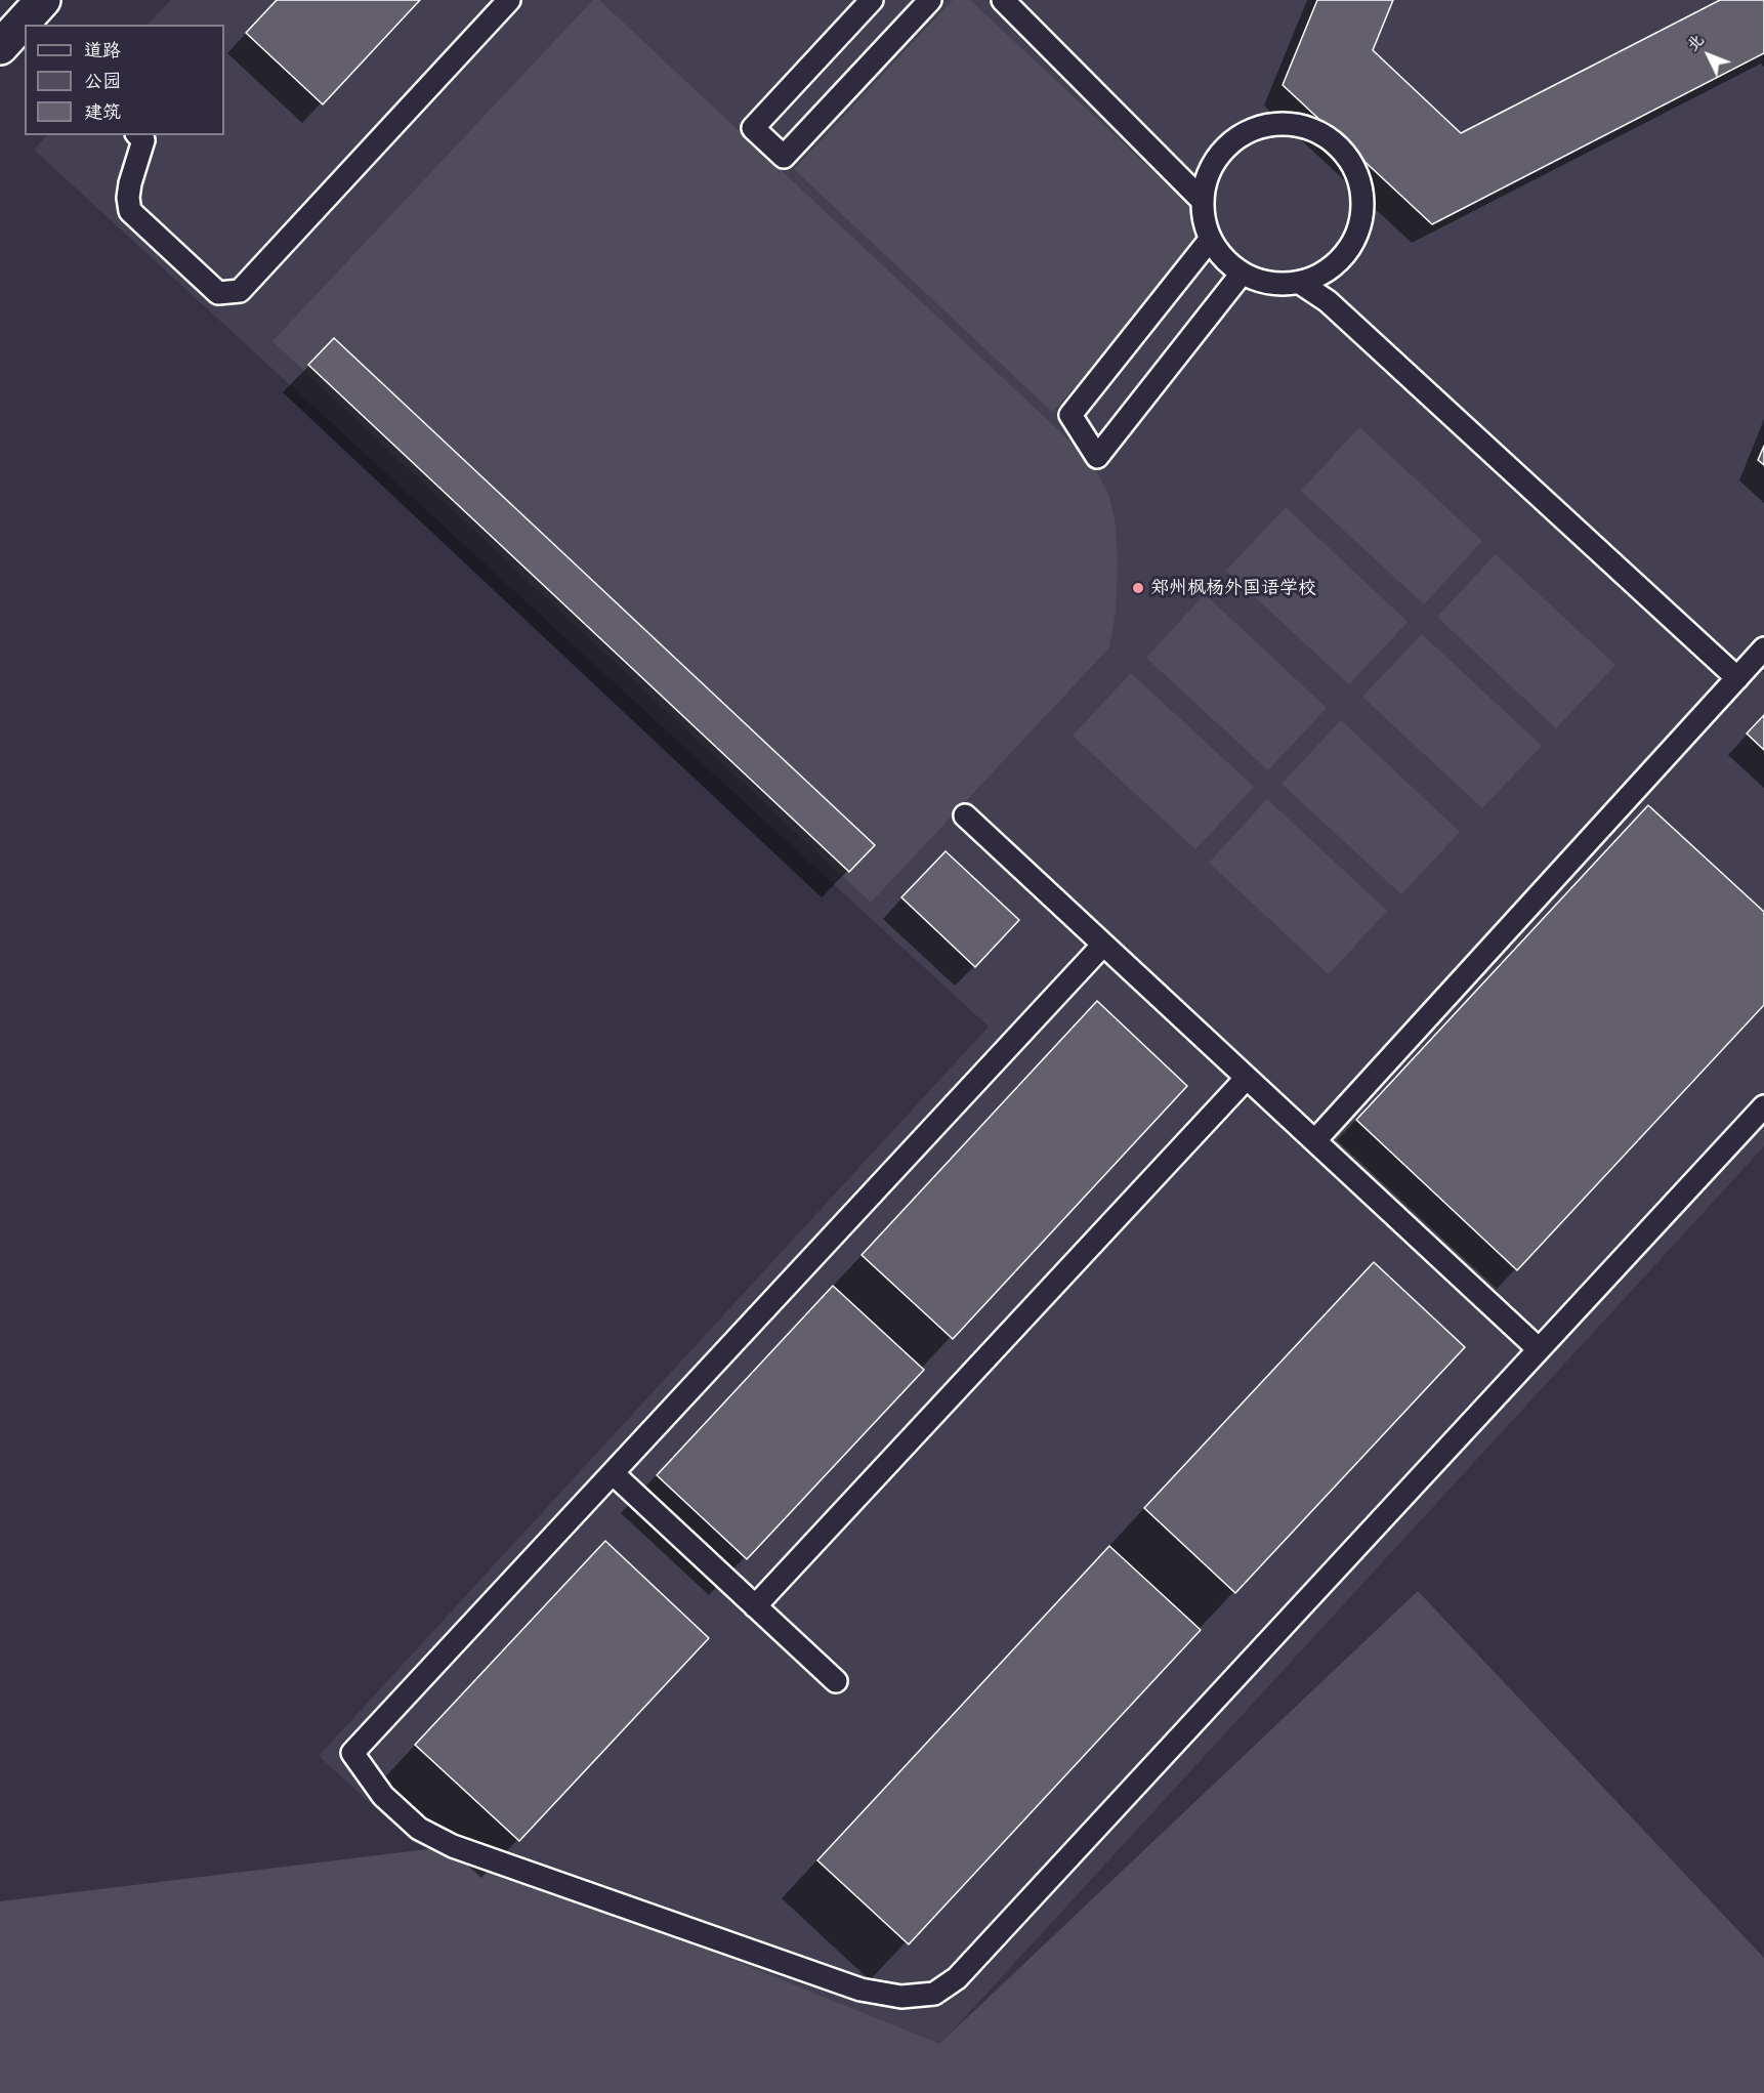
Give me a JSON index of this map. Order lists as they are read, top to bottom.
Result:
{
  "places": ["郑州枫杨外国语学校"],
  "legend": ["道路", "公园", "建筑"],
  "north": "top left"
}
